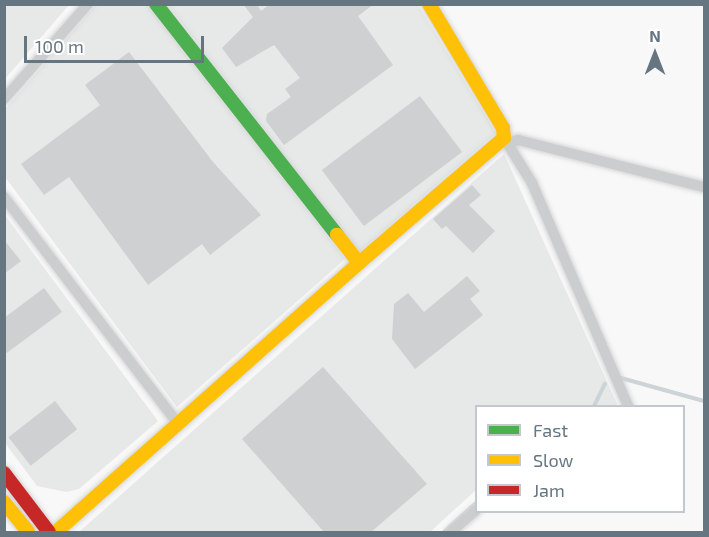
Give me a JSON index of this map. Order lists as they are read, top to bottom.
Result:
{
  "legend": ["Fast", "Slow", "Jam"],
  "scale_bar": "100 m",
  "north": "top"
}
